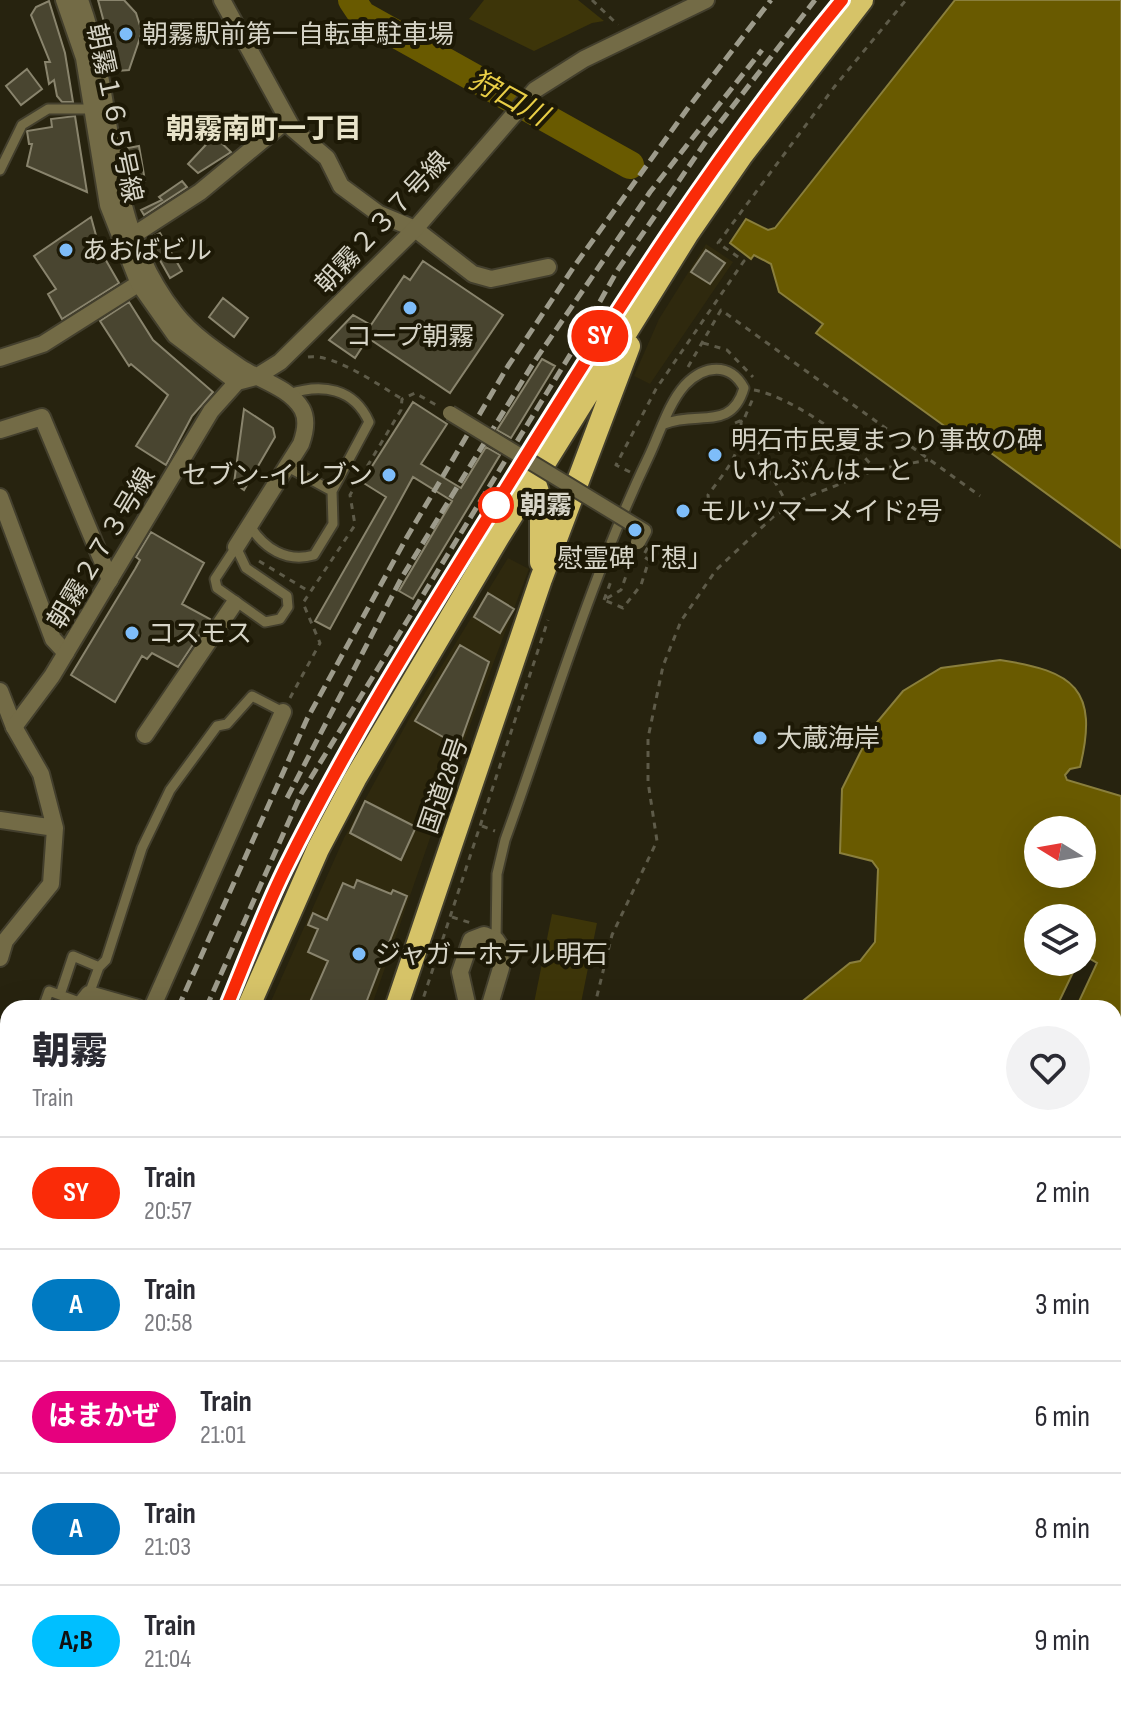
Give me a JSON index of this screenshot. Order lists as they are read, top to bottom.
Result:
{
  "streets": {
    "highway": ["国道28号"],
    "street": ["朝霧１６５号線", "朝霧２３７号線", "朝霧２７３号線"]
  },
  "crossings": [
    ["朝霧１６５号線", "朝霧２３７号線"],
    ["朝霧１６５号線", "朝霧２７３号線"],
    ["朝霧２３７号線", "朝霧２７３号線"]
  ],
  "districts": ["朝霧南町一丁目"],
  "water": ["狩口川"],
  "places": [
    "朝霧駅前第一自転車駐車場",
    "あおばビル",
    "コープ朝霧",
    "明石市民夏まつり事故の碑 いれぶんはーと",
    "セブン-イレブン",
    "朝霧",
    "モルツマーメイド2号",
    "慰霊碑「想」",
    "コスモス",
    "大蔵海岸",
    "ジャガーホテル明石"
  ],
  "north": "left",
  "page": {
    "on_map": "SY",
    "heading": ["朝霧", "Train"],
    "list": [
      {
        "mark": "SY",
        "name": "Train",
        "note": "20:57",
        "value": "2 min"
      },
      {
        "mark": "A",
        "name": "Train",
        "note": "20:58",
        "value": "3 min"
      },
      {
        "mark": "はまかぜ",
        "name": "Train",
        "note": "21:01",
        "value": "6 min"
      },
      {
        "mark": "A",
        "name": "Train",
        "note": "21:03",
        "value": "8 min"
      },
      {
        "mark": "A;B",
        "name": "Train",
        "note": "21:04",
        "value": "9 min"
      }
    ]
  }
}
